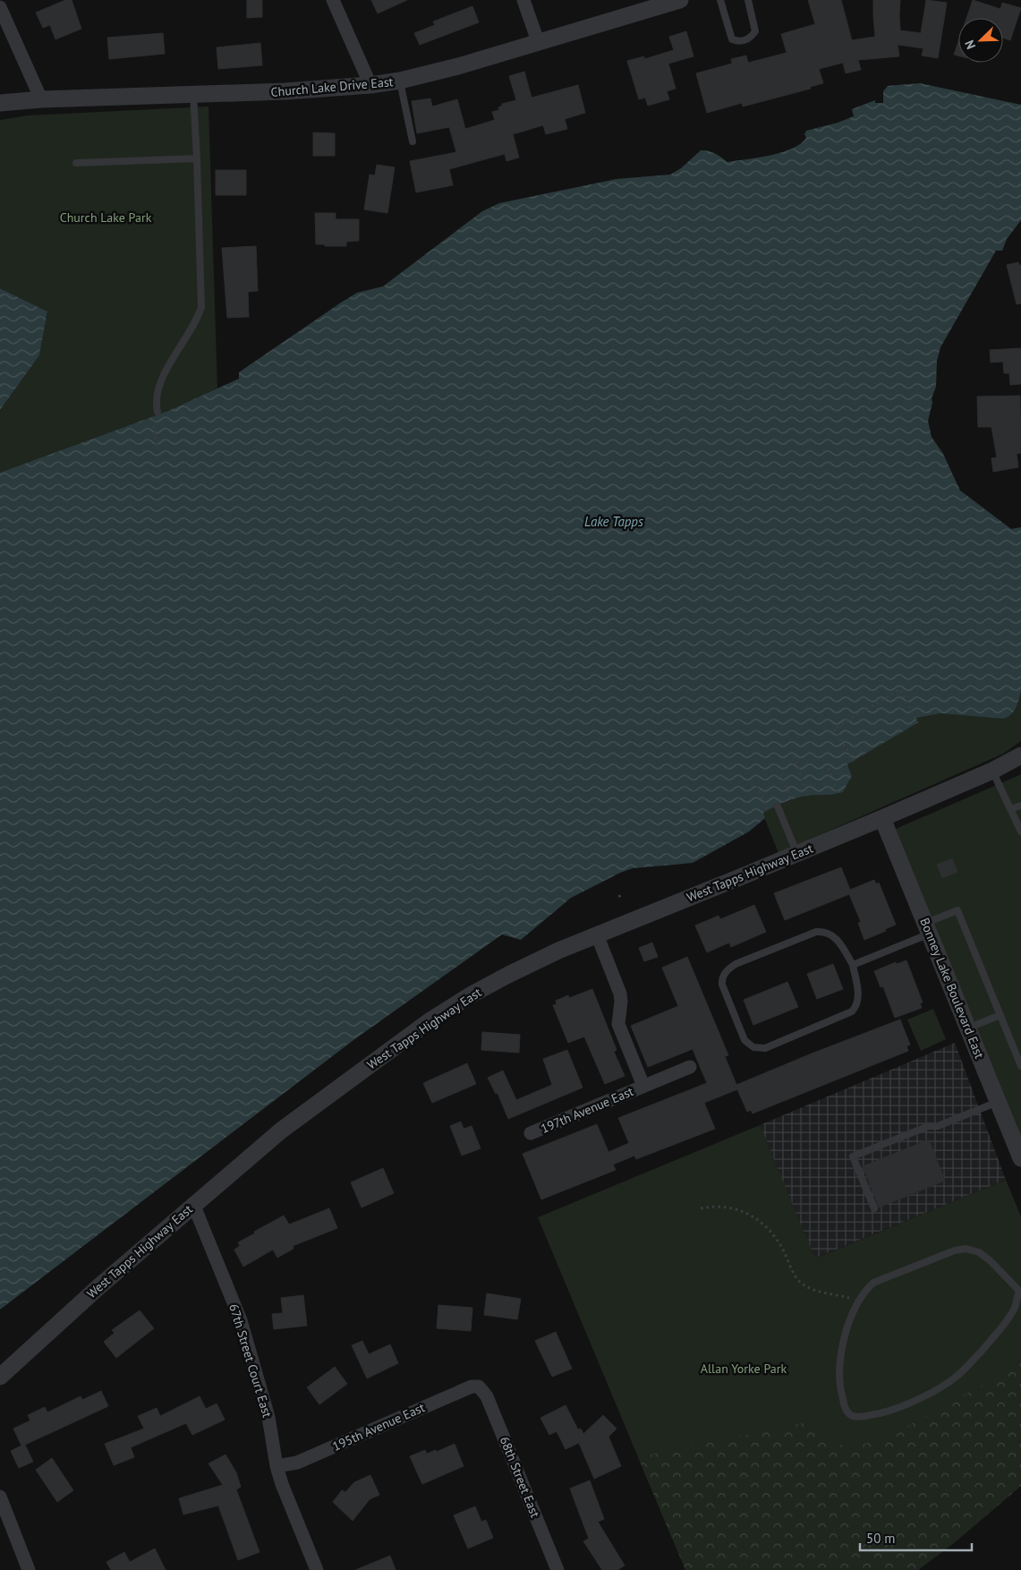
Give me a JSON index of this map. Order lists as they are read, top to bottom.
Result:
{
  "streets": {
    "street": [
      "Church Lake Drive East",
      "West Tapps Highway East",
      "Bonney Lake Boulevard East",
      "197th Avenue East",
      "67th Street Court East",
      "195th Avenue East",
      "68th Street East"
    ]
  },
  "crossings": [
    ["West Tapps Highway East", "Bonney Lake Boulevard East"],
    ["West Tapps Highway East", "197th Avenue East"],
    ["West Tapps Highway East", "67th Street Court East"],
    ["67th Street Court East", "195th Avenue East"],
    ["195th Avenue East", "68th Street East"]
  ],
  "water": ["Lake Tapps"],
  "parks": ["Church Lake Park", "Allan Yorke Park"],
  "scale_bar": "50 m",
  "north": "bottom left"
}
